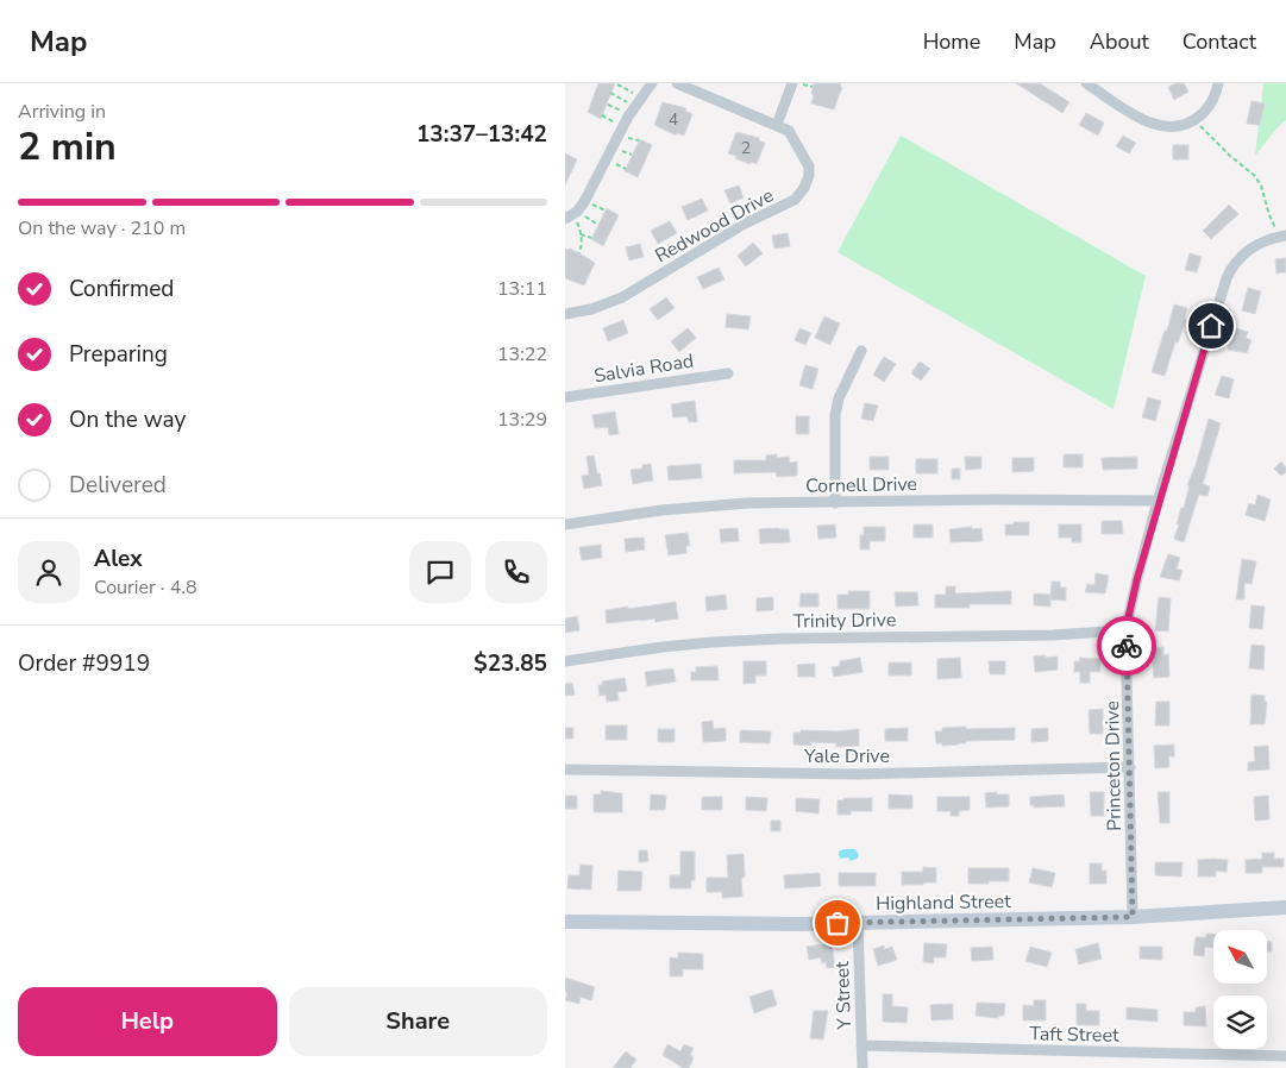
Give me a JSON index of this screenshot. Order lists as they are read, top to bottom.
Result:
{
  "streets": {
    "street": [
      "Redwood Drive",
      "Salvia Road",
      "Cornell Drive",
      "Trinity Drive",
      "Yale Drive",
      "Princeton Drive",
      "Highland Street",
      "Y Street",
      "Taft Street"
    ]
  },
  "crossings": [
    ["Cornell Drive", "Princeton Drive"],
    ["Trinity Drive", "Princeton Drive"],
    ["Yale Drive", "Princeton Drive"],
    ["Princeton Drive", "Highland Street"],
    ["Highland Street", "Y Street"],
    ["Y Street", "Taft Street"]
  ],
  "house_numbers": ["4", "2"],
  "north": "top left",
  "page": {
    "header": "Map",
    "nav": [
      "Home",
      "Map",
      "About",
      "Contact"
    ],
    "heading": ["2 min", "Arriving in", "13:37–13:42"],
    "panel": [
      "Alex",
      "Courier · 4.8",
      "Order #9919",
      "$23.85"
    ],
    "bar": "On the way · 210 m",
    "list": [
      ["Confirmed", "13:11"],
      ["Preparing", "13:22"],
      ["On the way", "13:29"],
      "Delivered"
    ],
    "buttons": ["Help", "Share"]
  }
}
